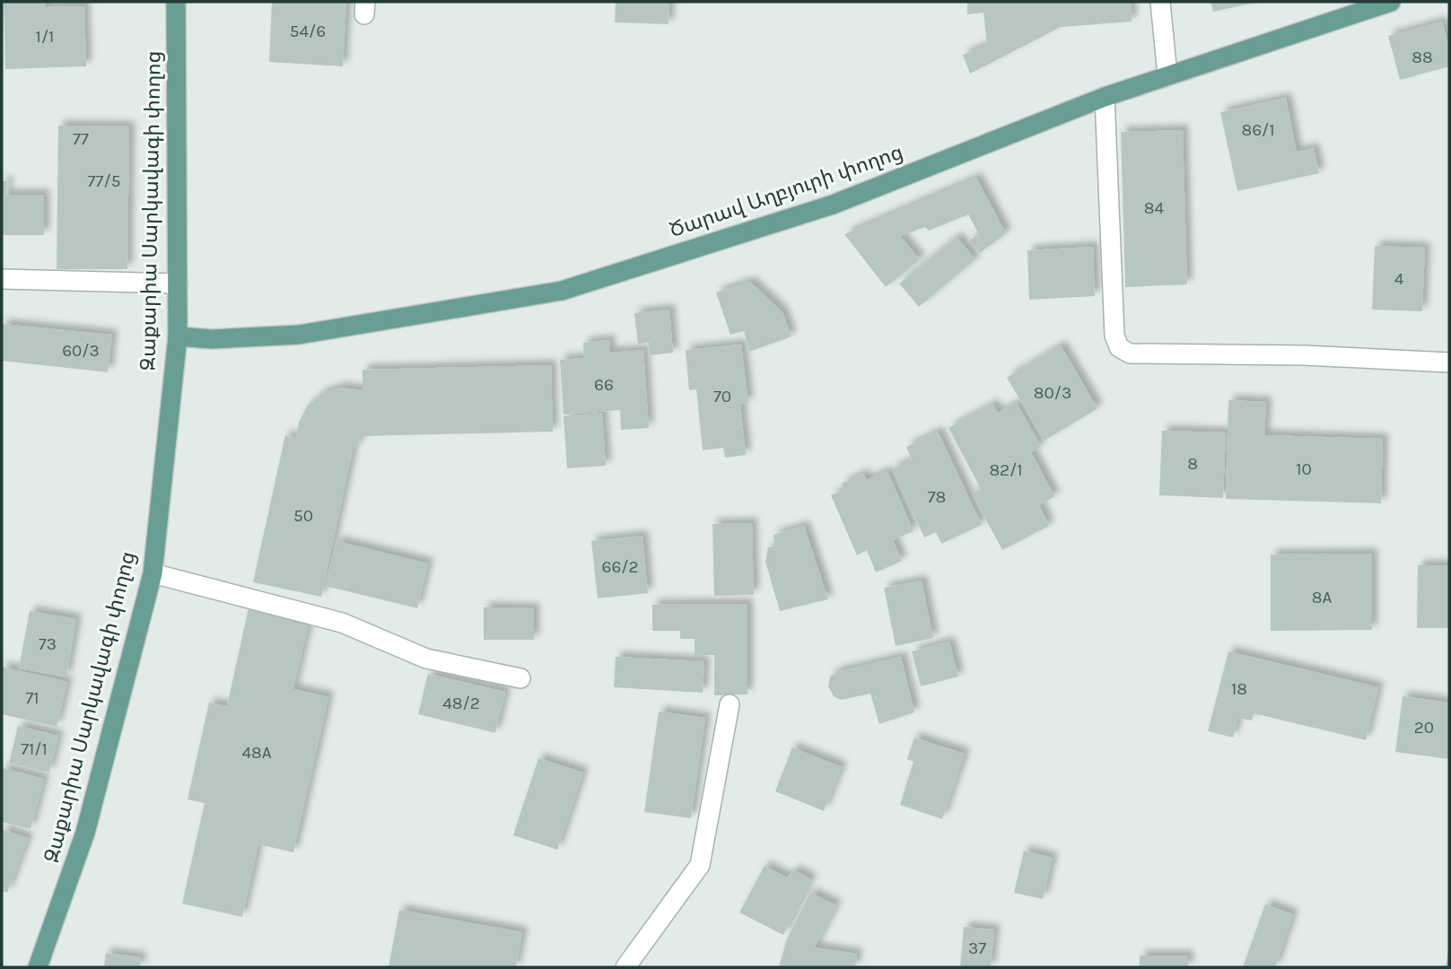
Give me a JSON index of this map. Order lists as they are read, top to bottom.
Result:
{
  "streets": {
    "main road": ["Ծարավ Աղբյուրի փողոց", "Զաքարիա Սարկավագի փողոց"]
  },
  "crossings": [
    ["Ծարավ Աղբյուրի փողոց", "Զաքարիա Սարկավագի փողոց"]
  ],
  "house_numbers": [
    "54/6",
    "1/1",
    "88",
    "86/1",
    "77",
    "77/5",
    "84",
    "4",
    "60/3",
    "66",
    "80/3",
    "70",
    "8",
    "10",
    "82/1",
    "78",
    "50",
    "66/2",
    "8A",
    "73",
    "18",
    "71",
    "48/2",
    "20",
    "71/1",
    "48A",
    "37"
  ]
}
